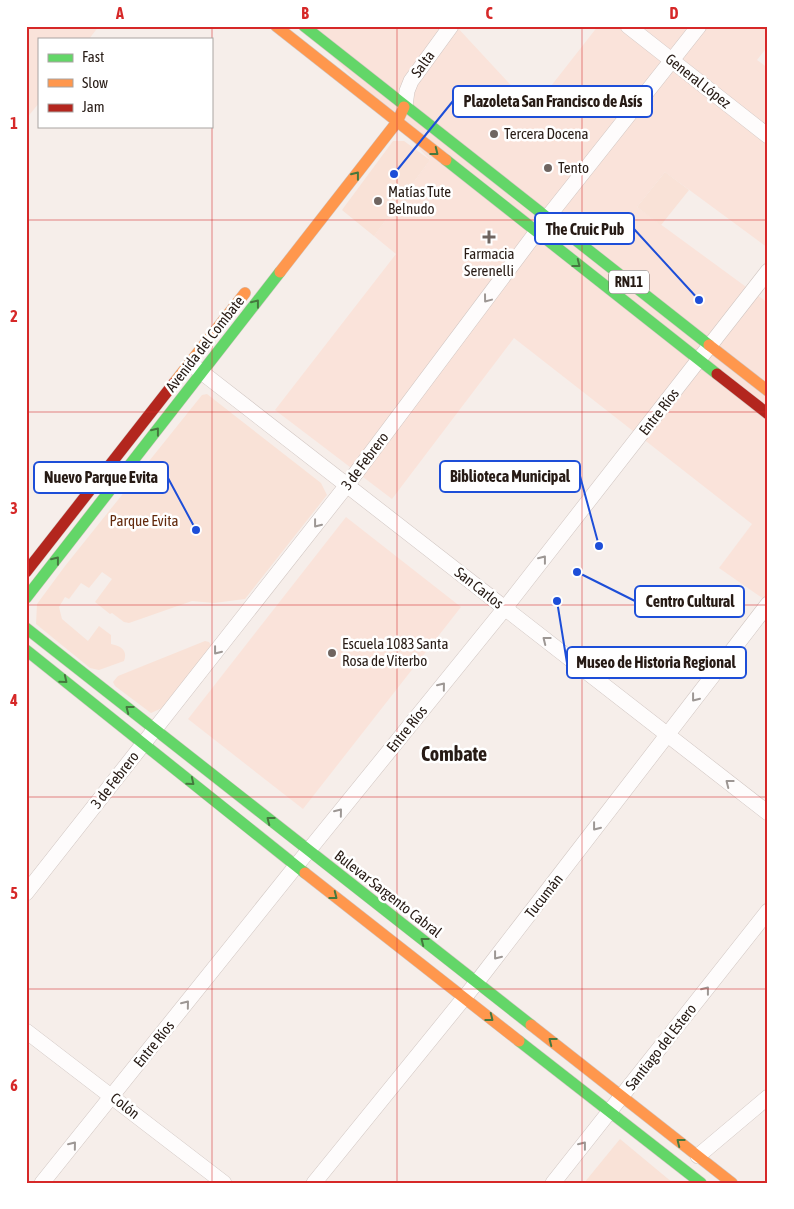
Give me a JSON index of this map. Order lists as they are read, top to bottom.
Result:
{
  "streets": {
    "main road": ["RN11", "Avenida del Combate", "Bulevar Sargento Cabral"],
    "street": [
      "Salta",
      "General López",
      "Entre Ríos",
      "3 de Febrero",
      "San Carlos",
      "Tucumán",
      "Santiago del Estero",
      "Colón"
    ]
  },
  "crossings": [
    ["Salta", "RN11"],
    ["Salta", "Avenida del Combate"],
    ["General López", "3 de Febrero"],
    ["RN11", "Avenida del Combate"],
    ["RN11", "Entre Ríos"],
    ["RN11", "3 de Febrero"],
    ["Avenida del Combate", "San Carlos"],
    ["Entre Ríos", "San Carlos"],
    ["Entre Ríos", "Bulevar Sargento Cabral"],
    ["Entre Ríos", "Colón"],
    ["3 de Febrero", "San Carlos"],
    ["3 de Febrero", "Bulevar Sargento Cabral"],
    ["San Carlos", "Tucumán"],
    ["Bulevar Sargento Cabral", "Tucumán"],
    ["Bulevar Sargento Cabral", "Santiago del Estero"]
  ],
  "one_way": [
    "Entre Ríos",
    "3 de Febrero",
    "San Carlos",
    "Tucumán",
    "Santiago del Estero"
  ],
  "districts": ["Combate"],
  "parks": ["Parque Evita"],
  "places": {
    "other": [
      "Tercera Docena",
      "Tento",
      "Plazoleta San Francisco de Asís",
      "Matías Tute Belnudo",
      "The Cruic Pub",
      "Nuevo Parque Evita",
      "Biblioteca Municipal",
      "Centro Cultural",
      "Museo de Historia Regional",
      "Escuela 1083 Santa Rosa de Viterbo"
    ],
    "health": ["Farmacia Serenelli"]
  },
  "legend": ["Fast", "Slow", "Jam"],
  "grid": {
    "columns": [
      "A",
      "B",
      "C",
      "D"
    ],
    "rows": [
      "1",
      "2",
      "3",
      "4",
      "5",
      "6"
    ]
  }
}
